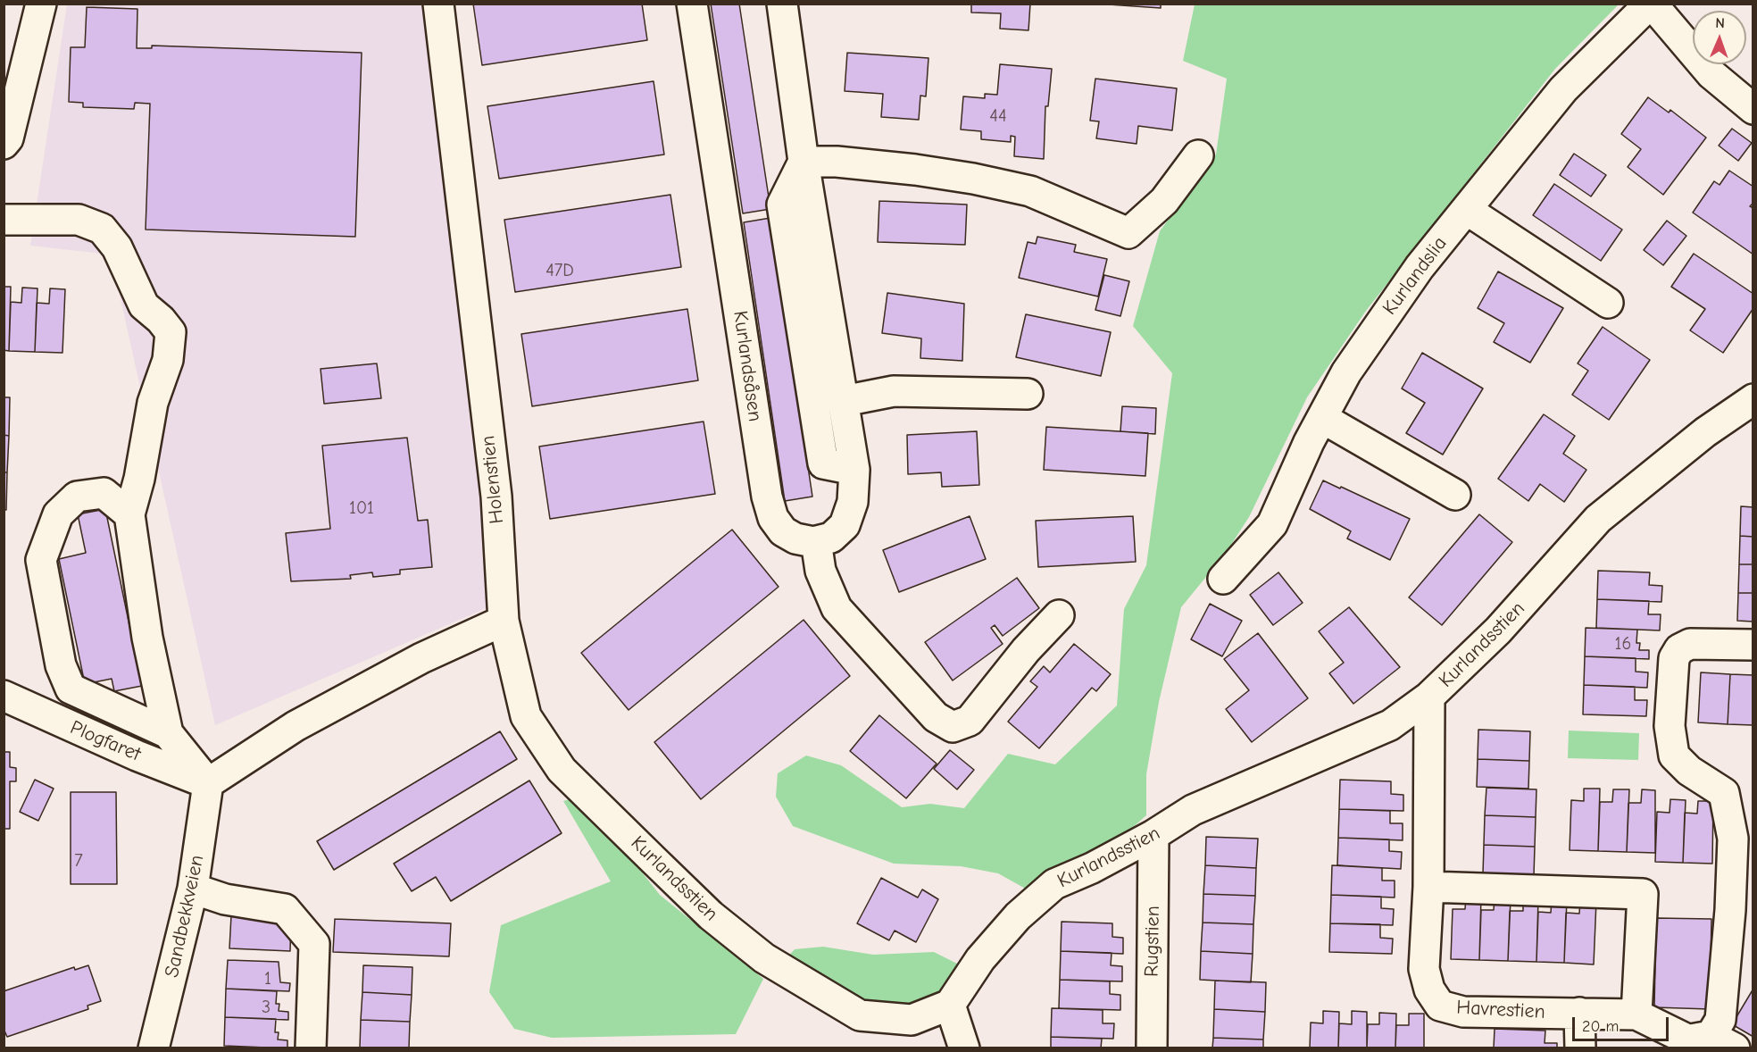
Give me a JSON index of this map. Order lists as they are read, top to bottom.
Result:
{
  "streets": {
    "street": [
      "Kurlandslia",
      "Kurlandsåsen",
      "Holenstien",
      "Kurlandsstien",
      "Plogfaret",
      "Sandbekkveien",
      "Rugstien",
      "Havrestien"
    ]
  },
  "crossings": [
    ["Holenstien", "Kurlandsstien"],
    ["Kurlandsstien", "Rugstien"],
    ["Kurlandsstien", "Havrestien"],
    ["Plogfaret", "Sandbekkveien"]
  ],
  "house_numbers": [
    "44",
    "47D",
    "101",
    "16",
    "7",
    "1",
    "3"
  ],
  "scale_bar": "20 m",
  "north": "top"
}
